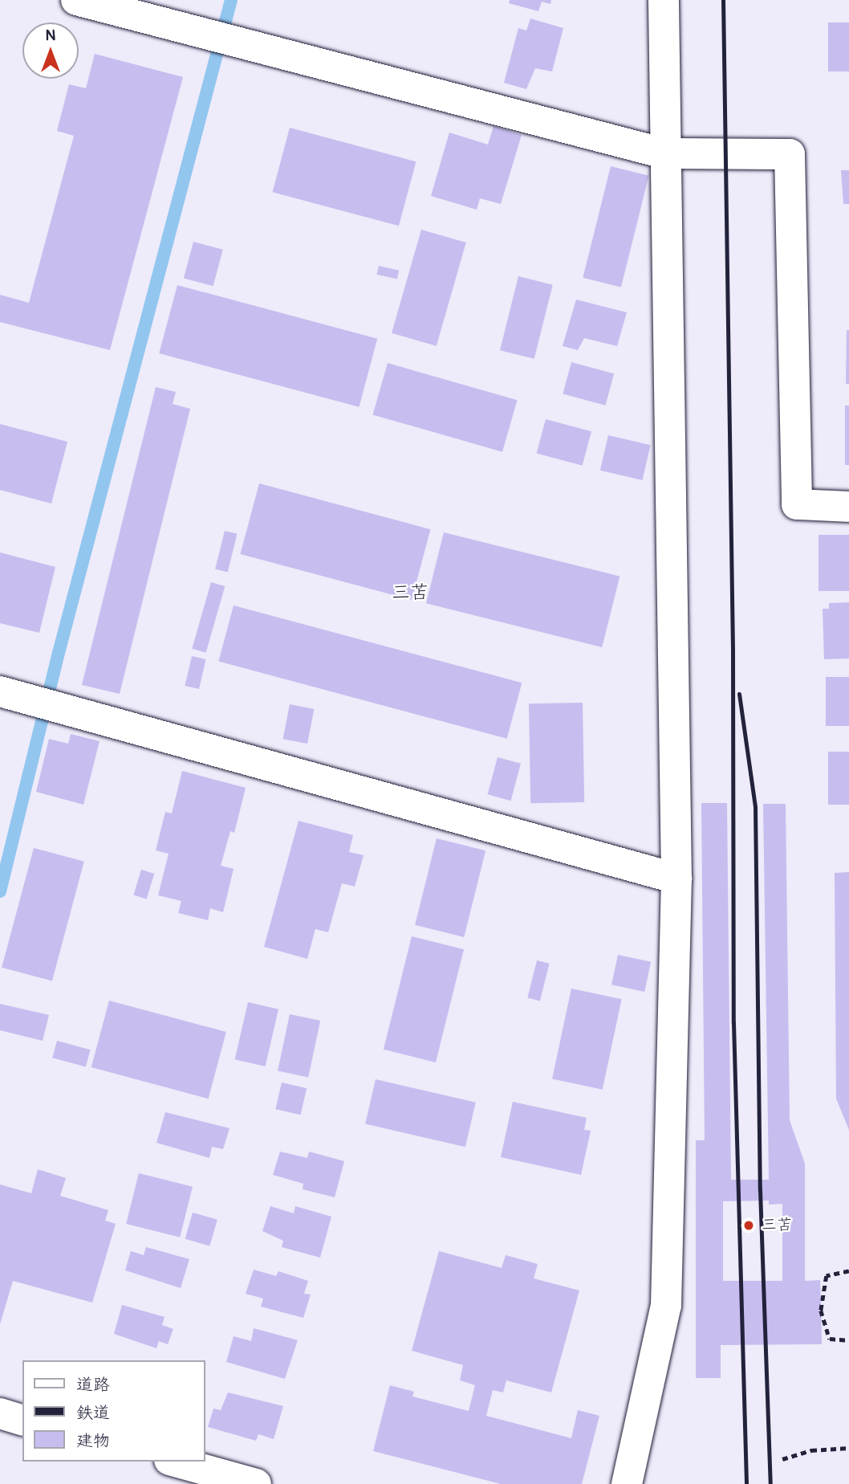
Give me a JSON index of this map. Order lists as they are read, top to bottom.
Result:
{
  "districts": ["三苫"],
  "places": ["三苫"],
  "legend": ["道路", "鉄道", "建物"],
  "north": "top"
}
